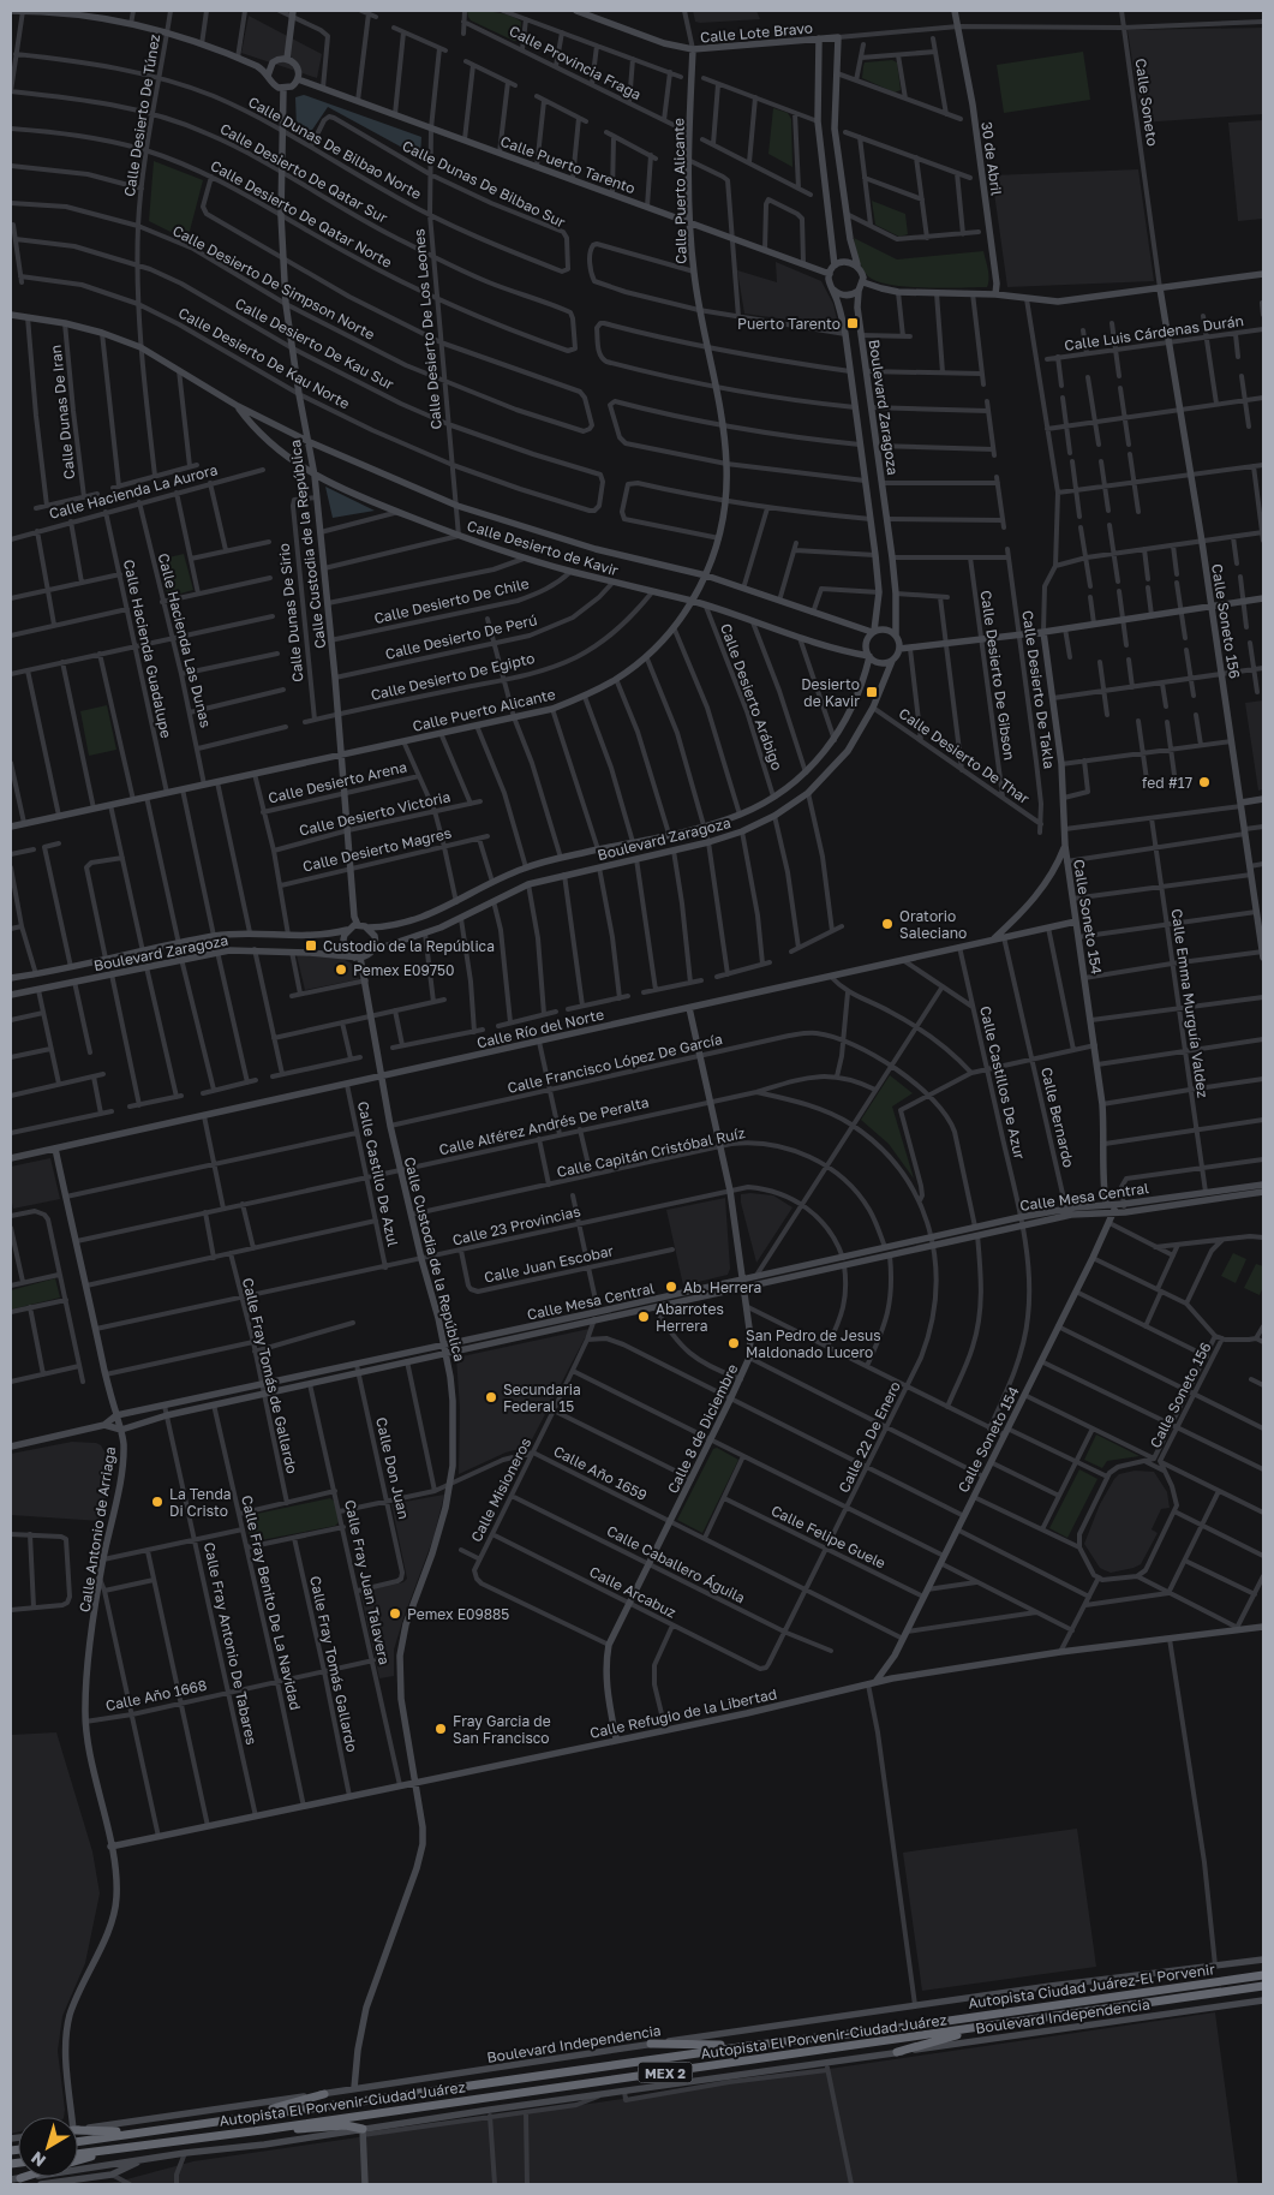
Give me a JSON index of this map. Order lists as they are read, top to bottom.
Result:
{
  "streets": {
    "highway": ["Autopista Ciudad Juárez-El Porvenir", "Autopista El Porvenir-Ciudad Juárez", "MEX 2"],
    "main road": [
      "Calle Lote Bravo",
      "30 de Abril",
      "Calle Puerto Tarento",
      "Calle Puerto Alicante",
      "Boulevard Zaragoza",
      "Calle Custodia de la República",
      "Calle Desierto de Kavir",
      "Calle Soneto 156",
      "Calle Soneto 154",
      "Calle Río del Norte",
      "Calle Mesa Central",
      "Calle 8 de Diciembre",
      "Calle Antonio de Arriaga",
      "Calle Refugio de la Libertad",
      "Boulevard Independencia"
    ],
    "street": [
      "Calle Provincia Fraga",
      "Calle Soneto",
      "Calle Desierto De Túnez",
      "Calle Dunas De Bilbao Norte",
      "Calle Desierto De Qatar Sur",
      "Calle Dunas De Bilbao Sur",
      "Calle Desierto De Qatar Norte",
      "Calle Desierto De Simpson Norte",
      "Calle Desierto De Los Leones",
      "Calle Luis Cárdenas Durán",
      "Calle Desierto De Kau Sur",
      "Calle Desierto De Kau Norte",
      "Calle Dunas De Iran",
      "Calle Hacienda La Aurora",
      "Calle Desierto De Chile",
      "Calle Dunas De Sirio",
      "Calle Desierto De Perú",
      "Calle Hacienda Las Dunas",
      "Calle Hacienda Guadalupe",
      "Calle Desierto De Gibson",
      "Calle Desierto De Egipto",
      "Calle Desierto De Takla",
      "Calle Desierto Arábigo",
      "Calle Desierto De Thar",
      "Calle Desierto Arena",
      "Calle Desierto Victoria",
      "Calle Desierto Magres",
      "Calle Emma Murguía Valdez",
      "Calle Francisco López De García",
      "Calle Castillos De Azur",
      "Calle Bernardo",
      "Calle Alférez Andrés De Peralta",
      "Calle Capitán Cristóbal Ruíz",
      "Calle Castillo De Azul",
      "Calle 23 Provincias",
      "Calle Juan Escobar",
      "Calle Fray Tomás de Gallardo",
      "Calle 22 De Enero",
      "Calle Don Juan",
      "Calle Año 1659",
      "Calle Misioneros",
      "Calle Felipe Guele",
      "Calle Caballero Águila",
      "Calle Fray Juan Talavera",
      "Calle Arcabuz",
      "Calle Fray Benito De La Navidad",
      "Calle Fray Antonio De Tabares",
      "Calle Fray Tomás Gallardo",
      "Calle Año 1668"
    ]
  },
  "crossings": [
    ["Calle Lote Bravo", "Calle Puerto Alicante"],
    ["Calle Soneto", "Calle Soneto 156"],
    ["Calle Desierto De Túnez", "Calle Dunas De Bilbao Norte"],
    ["Calle Desierto De Túnez", "Calle Desierto De Qatar Sur"],
    ["Calle Desierto De Túnez", "Calle Desierto De Qatar Norte"],
    ["Calle Desierto De Túnez", "Calle Desierto De Simpson Norte"],
    ["Calle Desierto De Túnez", "Calle Desierto De Kau Sur"],
    ["Calle Desierto De Túnez", "Calle Desierto De Kau Norte"],
    ["Calle Desierto De Túnez", "Calle Desierto de Kavir"],
    ["Calle Dunas De Bilbao Norte", "Calle Dunas De Bilbao Sur"],
    ["Calle Dunas De Bilbao Norte", "Calle Desierto De Los Leones"],
    ["Calle Dunas De Bilbao Norte", "Calle Custodia de la República"],
    ["Calle Puerto Tarento", "Calle Puerto Alicante"],
    ["Calle Puerto Tarento", "Calle Desierto De Los Leones"],
    ["Calle Puerto Tarento", "Boulevard Zaragoza"],
    ["Calle Puerto Tarento", "Calle Custodia de la República"],
    ["Calle Desierto De Qatar Sur", "Calle Desierto De Qatar Norte"],
    ["Calle Desierto De Qatar Sur", "Calle Desierto De Los Leones"],
    ["Calle Desierto De Qatar Sur", "Calle Custodia de la República"],
    ["Calle Dunas De Bilbao Sur", "Calle Desierto De Los Leones"],
    ["Calle Puerto Alicante", "Calle Custodia de la República"],
    ["Calle Puerto Alicante", "Calle Desierto de Kavir"],
    ["Calle Puerto Alicante", "Calle Hacienda Las Dunas"],
    ["Calle Puerto Alicante", "Calle Hacienda Guadalupe"],
    ["Calle Desierto De Qatar Norte", "Calle Desierto De Los Leones"],
    ["Calle Desierto De Qatar Norte", "Calle Custodia de la República"],
    ["Calle Desierto De Simpson Norte", "Calle Desierto De Los Leones"],
    ["Calle Desierto De Simpson Norte", "Calle Custodia de la República"],
    ["Calle Desierto De Los Leones", "Calle Desierto De Kau Sur"],
    ["Calle Desierto De Los Leones", "Calle Desierto De Kau Norte"],
    ["Calle Desierto De Los Leones", "Calle Desierto de Kavir"],
    ["Calle Luis Cárdenas Durán", "Calle Soneto 156"],
    ["Calle Desierto De Kau Sur", "Calle Desierto De Kau Norte"],
    ["Calle Desierto De Kau Sur", "Calle Custodia de la República"],
    ["Calle Desierto De Kau Norte", "Calle Custodia de la República"],
    ["Boulevard Zaragoza", "Calle Custodia de la República"],
    ["Boulevard Zaragoza", "Calle Desierto de Kavir"],
    ["Boulevard Zaragoza", "Calle Desierto Arábigo"],
    ["Boulevard Zaragoza", "Calle Desierto De Thar"],
    ["Calle Dunas De Iran", "Calle Desierto de Kavir"],
    ["Calle Hacienda La Aurora", "Calle Hacienda Las Dunas"],
    ["Calle Hacienda La Aurora", "Calle Hacienda Guadalupe"],
    ["Calle Custodia de la República", "Calle Desierto de Kavir"],
    ["Calle Custodia de la República", "Calle Desierto De Chile"],
    ["Calle Custodia de la República", "Calle Dunas De Sirio"],
    ["Calle Custodia de la República", "Calle Desierto De Perú"],
    ["Calle Custodia de la República", "Calle Desierto De Egipto"],
    ["Calle Custodia de la República", "Calle Desierto Arena"],
    ["Calle Custodia de la República", "Calle Desierto Victoria"],
    ["Calle Custodia de la República", "Calle Desierto Magres"],
    ["Calle Custodia de la República", "Calle Río del Norte"],
    ["Calle Custodia de la República", "Calle Francisco López De García"],
    ["Calle Custodia de la República", "Calle Alférez Andrés De Peralta"],
    ["Calle Custodia de la República", "Calle Capitán Cristóbal Ruíz"],
    ["Calle Custodia de la República", "Calle Mesa Central"],
    ["Calle Custodia de la República", "Calle 23 Provincias"],
    ["Calle Custodia de la República", "Calle Año 1659"],
    ["Calle Custodia de la República", "Calle Refugio de la Libertad"],
    ["Calle Custodia de la República", "Boulevard Independencia"],
    ["Calle Desierto de Kavir", "Calle Desierto De Chile"],
    ["Calle Desierto de Kavir", "Calle Desierto De Perú"],
    ["Calle Desierto de Kavir", "Calle Desierto De Egipto"],
    ["Calle Desierto de Kavir", "Calle Desierto Arábigo"],
    ["Calle Dunas De Sirio", "Calle Desierto De Egipto"],
    ["Calle Desierto De Gibson", "Calle Desierto De Thar"],
    ["Calle Desierto De Takla", "Calle Desierto De Thar"],
    ["Calle Soneto 154", "Calle Río del Norte"],
    ["Calle Soneto 154", "Calle Mesa Central"],
    ["Calle Soneto 154", "Calle Año 1659"],
    ["Calle Soneto 154", "Calle Felipe Guele"],
    ["Calle Soneto 154", "Calle Refugio de la Libertad"],
    ["Calle Emma Murguía Valdez", "Calle Mesa Central"],
    ["Calle Río del Norte", "Calle Castillos De Azur"],
    ["Calle Río del Norte", "Calle Bernardo"],
    ["Calle Río del Norte", "Calle Castillo De Azul"],
    ["Calle Río del Norte", "Calle 8 de Diciembre"],
    ["Calle Río del Norte", "Calle Antonio de Arriaga"],
    ["Calle Francisco López De García", "Calle Mesa Central"],
    ["Calle Francisco López De García", "Calle 8 de Diciembre"],
    ["Calle Francisco López De García", "Calle 22 De Enero"],
    ["Calle Castillos De Azur", "Calle Mesa Central"],
    ["Calle Bernardo", "Calle Mesa Central"],
    ["Calle Alférez Andrés De Peralta", "Calle Castillo De Azul"],
    ["Calle Alférez Andrés De Peralta", "Calle 8 de Diciembre"],
    ["Calle Alférez Andrés De Peralta", "Calle 22 De Enero"],
    ["Calle Alférez Andrés De Peralta", "Calle Antonio de Arriaga"],
    ["Calle Capitán Cristóbal Ruíz", "Calle Mesa Central"],
    ["Calle Capitán Cristóbal Ruíz", "Calle 8 de Diciembre"],
    ["Calle Castillo De Azul", "Calle 23 Provincias"],
    ["Calle Mesa Central", "Calle 23 Provincias"],
    ["Calle Mesa Central", "Calle Fray Tomás de Gallardo"],
    ["Calle Mesa Central", "Calle 8 de Diciembre"],
    ["Calle Mesa Central", "Calle 22 De Enero"],
    ["Calle Mesa Central", "Calle Don Juan"],
    ["Calle Mesa Central", "Calle Misioneros"],
    ["Calle Mesa Central", "Calle Antonio de Arriaga"],
    ["Calle Mesa Central", "Calle Fray Juan Talavera"],
    ["Calle Mesa Central", "Calle Fray Benito De La Navidad"],
    ["Calle Mesa Central", "Calle Fray Antonio De Tabares"],
    ["Calle 23 Provincias", "Calle Juan Escobar"],
    ["Calle 23 Provincias", "Calle Fray Tomás de Gallardo"],
    ["Calle 23 Provincias", "Calle 8 de Diciembre"],
    ["Calle 23 Provincias", "Calle Antonio de Arriaga"],
    ["Calle 8 de Diciembre", "Calle Año 1659"],
    ["Calle 8 de Diciembre", "Calle Misioneros"],
    ["Calle 8 de Diciembre", "Calle Caballero Águila"],
    ["Calle 8 de Diciembre", "Calle Arcabuz"],
    ["Calle 8 de Diciembre", "Calle Refugio de la Libertad"],
    ["Calle 22 De Enero", "Calle Año 1659"],
    ["Calle 22 De Enero", "Calle Felipe Guele"],
    ["Calle 22 De Enero", "Calle Caballero Águila"],
    ["Calle 22 De Enero", "Calle Arcabuz"],
    ["Calle Don Juan", "Calle Año 1659"],
    ["Calle Don Juan", "Calle Fray Juan Talavera"],
    ["Calle Año 1659", "Calle Misioneros"],
    ["Calle Año 1659", "Calle Fray Juan Talavera"],
    ["Calle Misioneros", "Calle Caballero Águila"],
    ["Calle Misioneros", "Calle Arcabuz"],
    ["Calle Antonio de Arriaga", "Calle Año 1668"],
    ["Calle Antonio de Arriaga", "Calle Refugio de la Libertad"],
    ["Calle Fray Juan Talavera", "Calle Año 1668"],
    ["Calle Fray Juan Talavera", "Calle Refugio de la Libertad"],
    ["Calle Fray Benito De La Navidad", "Calle Año 1668"],
    ["Calle Fray Benito De La Navidad", "Calle Refugio de la Libertad"],
    ["Calle Fray Antonio De Tabares", "Calle Año 1668"],
    ["Calle Fray Antonio De Tabares", "Calle Refugio de la Libertad"],
    ["Calle Fray Tomás Gallardo", "Calle Año 1668"],
    ["Calle Fray Tomás Gallardo", "Calle Refugio de la Libertad"]
  ],
  "places": {
    "transit": ["Puerto Tarento", "Desierto de Kavir", "Custodio de la República"],
    "other": [
      "fed #17",
      "Oratorio Saleciano",
      "Pemex E09750",
      "Ab. Herrera",
      "Abarrotes Herrera",
      "San Pedro de Jesus Maldonado Lucero",
      "Secundaria Federal 15",
      "La Tenda Di Cristo",
      "Pemex E09885",
      "Fray Garcia de San Francisco"
    ]
  },
  "north": "bottom left"
}
